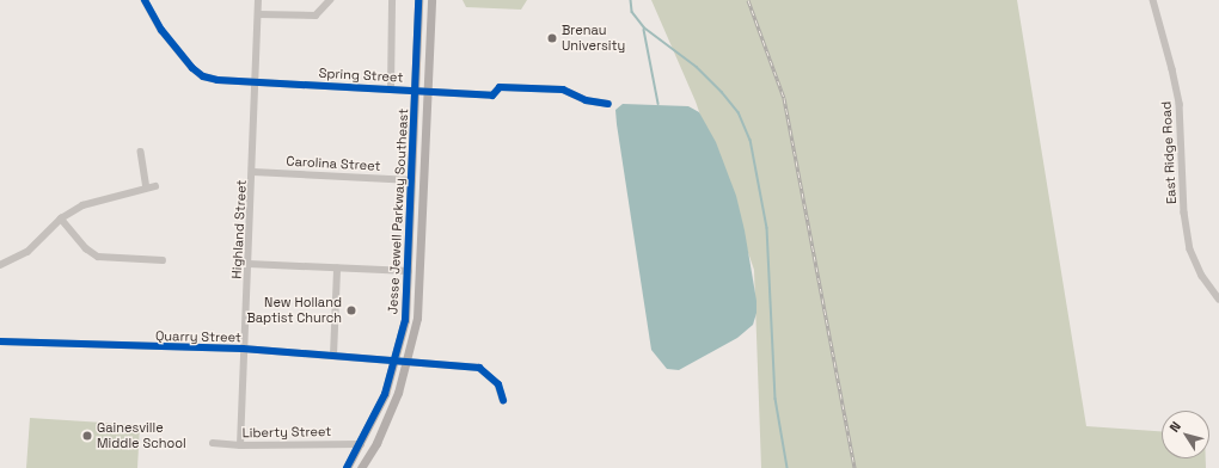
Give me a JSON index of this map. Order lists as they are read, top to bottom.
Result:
{
  "streets": {
    "main road": ["Jesse Jewell Parkway Southeast"],
    "street": [
      "Spring Street",
      "East Ridge Road",
      "Carolina Street",
      "Highland Street",
      "Quarry Street",
      "Liberty Street"
    ]
  },
  "crossings": [
    ["Spring Street", "Jesse Jewell Parkway Southeast"],
    ["Spring Street", "Highland Street"],
    ["Carolina Street", "Jesse Jewell Parkway Southeast"],
    ["Carolina Street", "Highland Street"],
    ["Jesse Jewell Parkway Southeast", "Quarry Street"],
    ["Jesse Jewell Parkway Southeast", "Liberty Street"],
    ["Highland Street", "Quarry Street"],
    ["Highland Street", "Liberty Street"]
  ],
  "places": ["Brenau University", "New Holland Baptist Church", "Gainesville Middle School"],
  "north": "top left"
}
